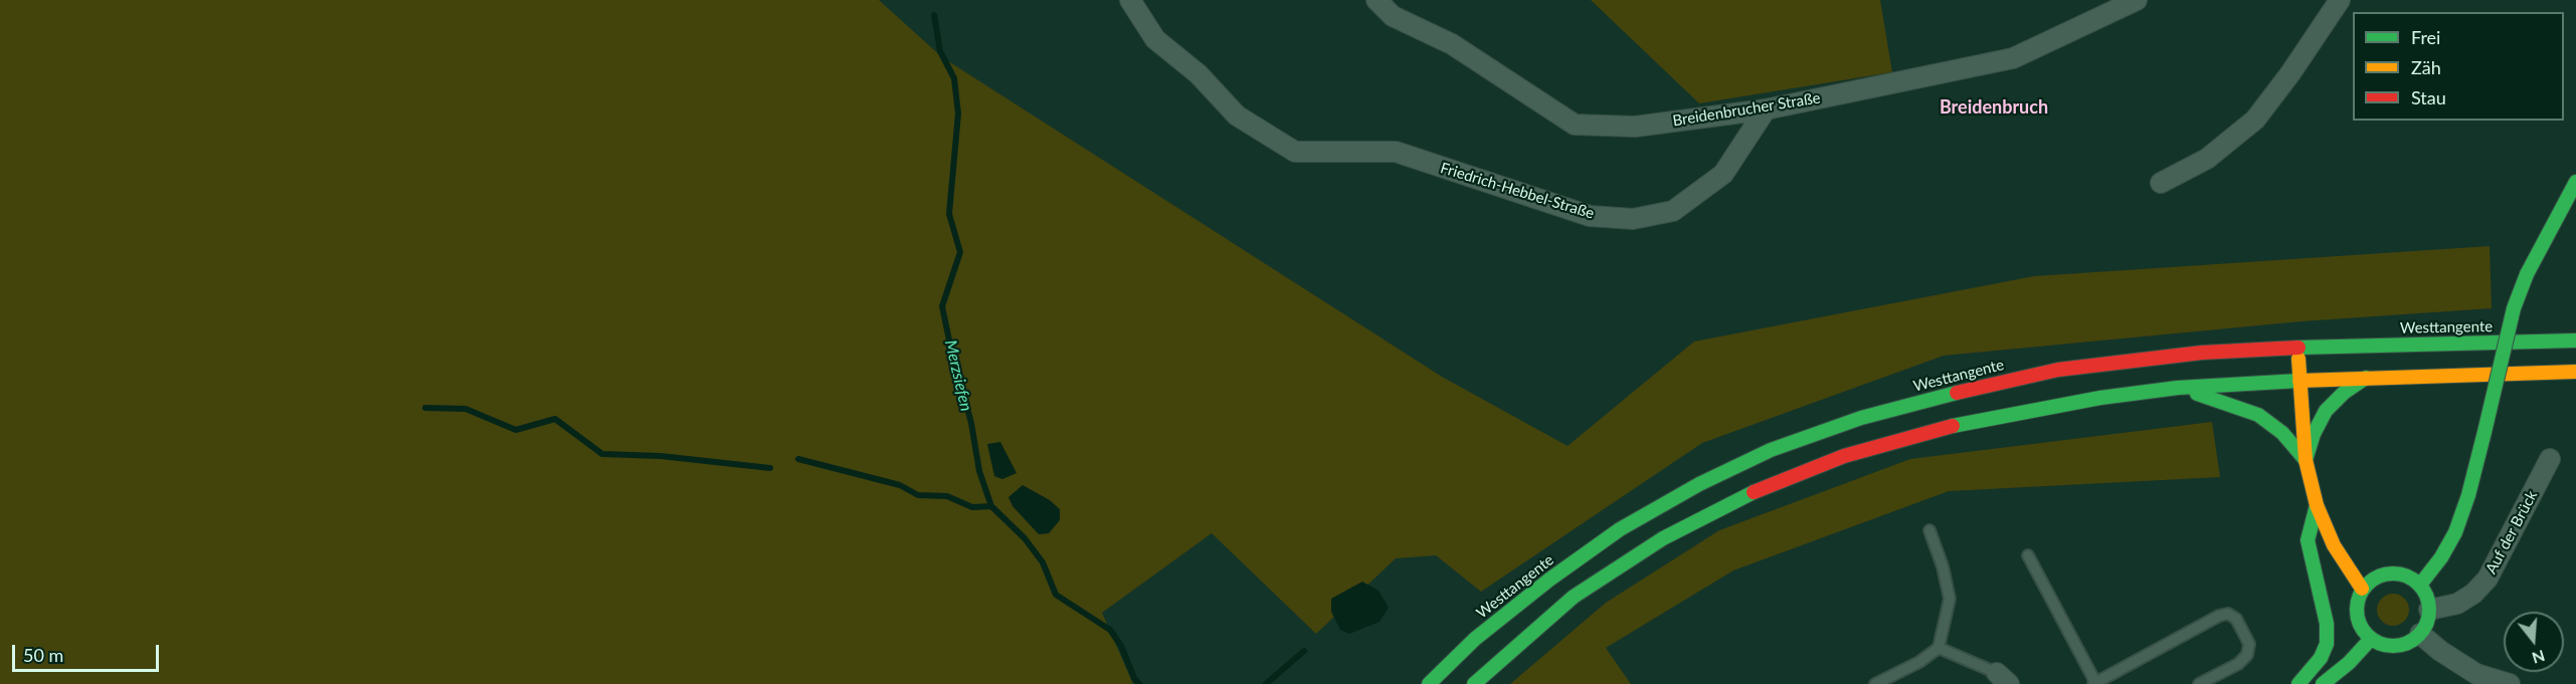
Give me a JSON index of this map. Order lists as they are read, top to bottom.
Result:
{
  "streets": {
    "main road": ["Westtangente"],
    "street": ["Breidenbrucher Straße", "Friedrich-Hebbel-Straße", "Auf der Brück"]
  },
  "crossings": [
    ["Breidenbrucher Straße", "Friedrich-Hebbel-Straße"]
  ],
  "districts": ["Breidenbruch"],
  "water": ["Merzsiefen"],
  "legend": ["Frei", "Zäh", "Stau"],
  "scale_bar": "50 m",
  "north": "bottom"
}
